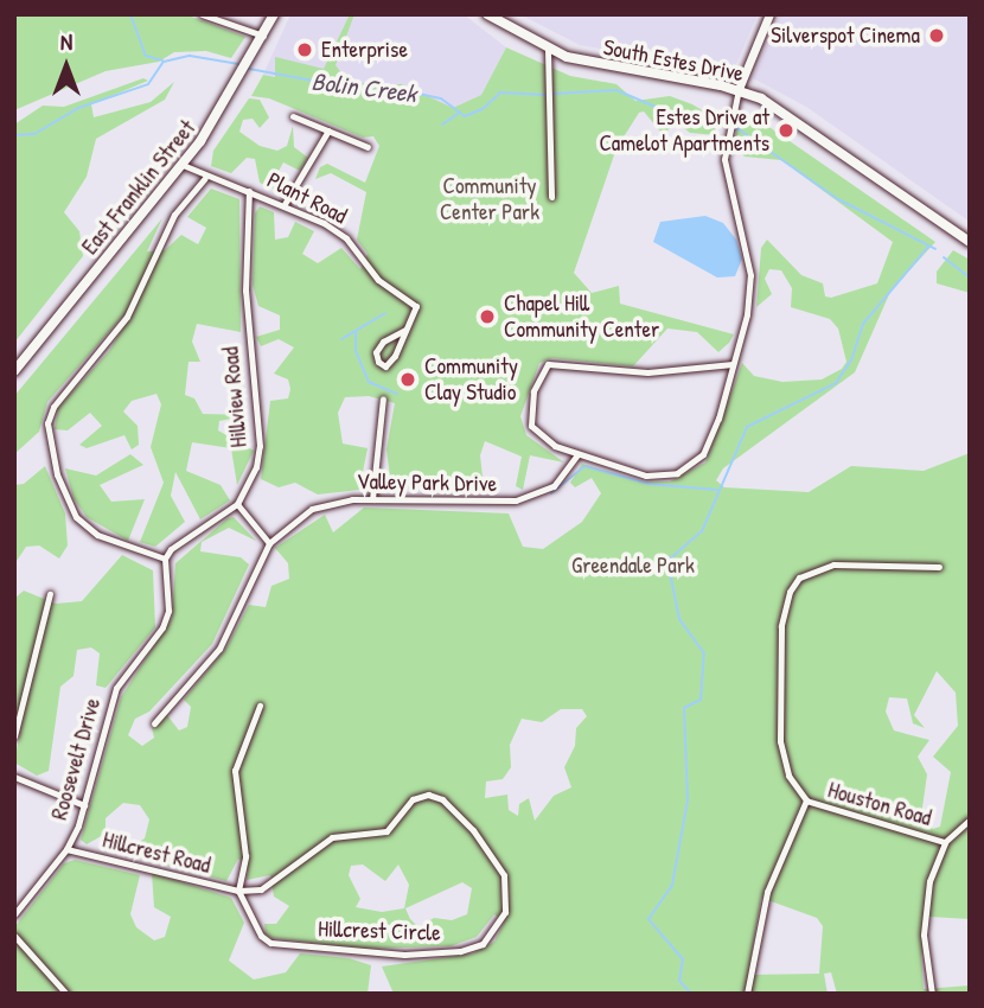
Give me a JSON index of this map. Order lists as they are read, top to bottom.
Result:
{
  "streets": {
    "main road": ["South Estes Drive", "East Franklin Street"],
    "street": [
      "Plant Road",
      "Hillview Road",
      "Valley Park Drive",
      "Roosevelt Drive",
      "Houston Road",
      "Hillcrest Road",
      "Hillcrest Circle"
    ]
  },
  "crossings": [
    ["East Franklin Street", "Plant Road"],
    ["Plant Road", "Hillview Road"],
    ["Hillview Road", "Roosevelt Drive"],
    ["Roosevelt Drive", "Hillcrest Road"],
    ["Hillcrest Road", "Hillcrest Circle"]
  ],
  "water": ["Bolin Creek"],
  "parks": ["Community Center Park", "Greendale Park"],
  "places": [
    "Silverspot Cinema",
    "Enterprise",
    "Estes Drive at Camelot Apartments",
    "Chapel Hill Community Center",
    "Community Clay Studio"
  ],
  "north": "top"
}
